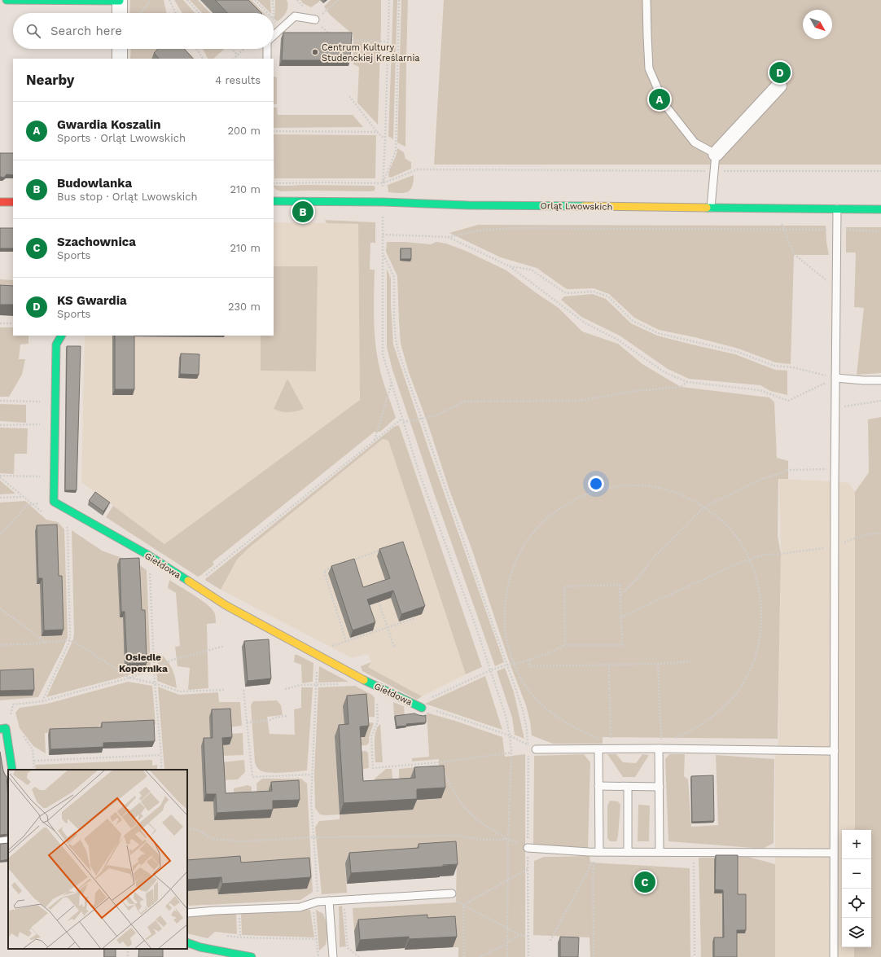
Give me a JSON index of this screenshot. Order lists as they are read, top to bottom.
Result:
{
  "streets": {
    "street": ["Orląt Lwowskich", "Giełdowa"]
  },
  "districts": ["Osiedle Kopernika"],
  "places": ["Centrum Kultury Studenckiej Kreślarnia"],
  "north": "bottom right",
  "page": {
    "search": "Search here",
    "heading": ["Nearby", "4 results"],
    "pins": [
      "D",
      "A",
      "B",
      "C"
    ],
    "list": [
      {
        "mark": "A",
        "name": "Gwardia Koszalin",
        "note": "Sports · Orląt Lwowskich",
        "value": "200 m"
      },
      {
        "mark": "B",
        "name": "Budowlanka",
        "note": "Bus stop · Orląt Lwowskich",
        "value": "210 m"
      },
      {
        "mark": "C",
        "name": "Szachownica",
        "note": "Sports",
        "value": "210 m"
      },
      {
        "mark": "D",
        "name": "KS Gwardia",
        "note": "Sports",
        "value": "230 m"
      }
    ],
    "map_buttons": ["+", "−"]
  }
}
